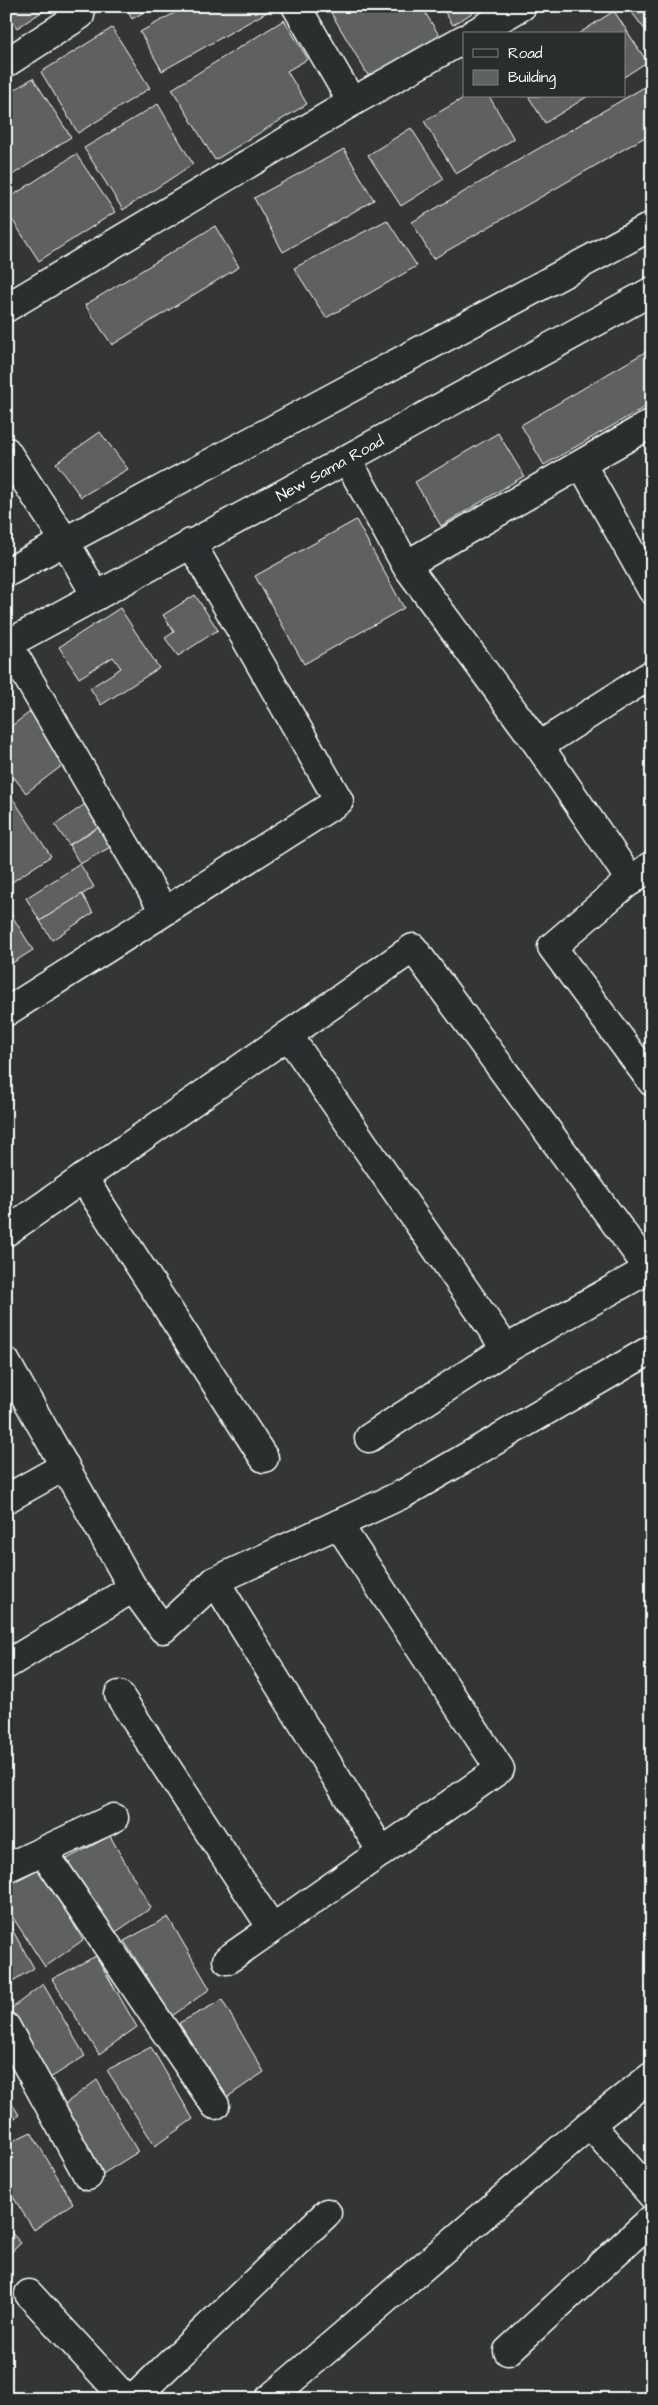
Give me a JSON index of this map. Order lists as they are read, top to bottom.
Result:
{
  "streets": {
    "street": ["New Sama Road"]
  },
  "legend": ["Road", "Building"]
}
